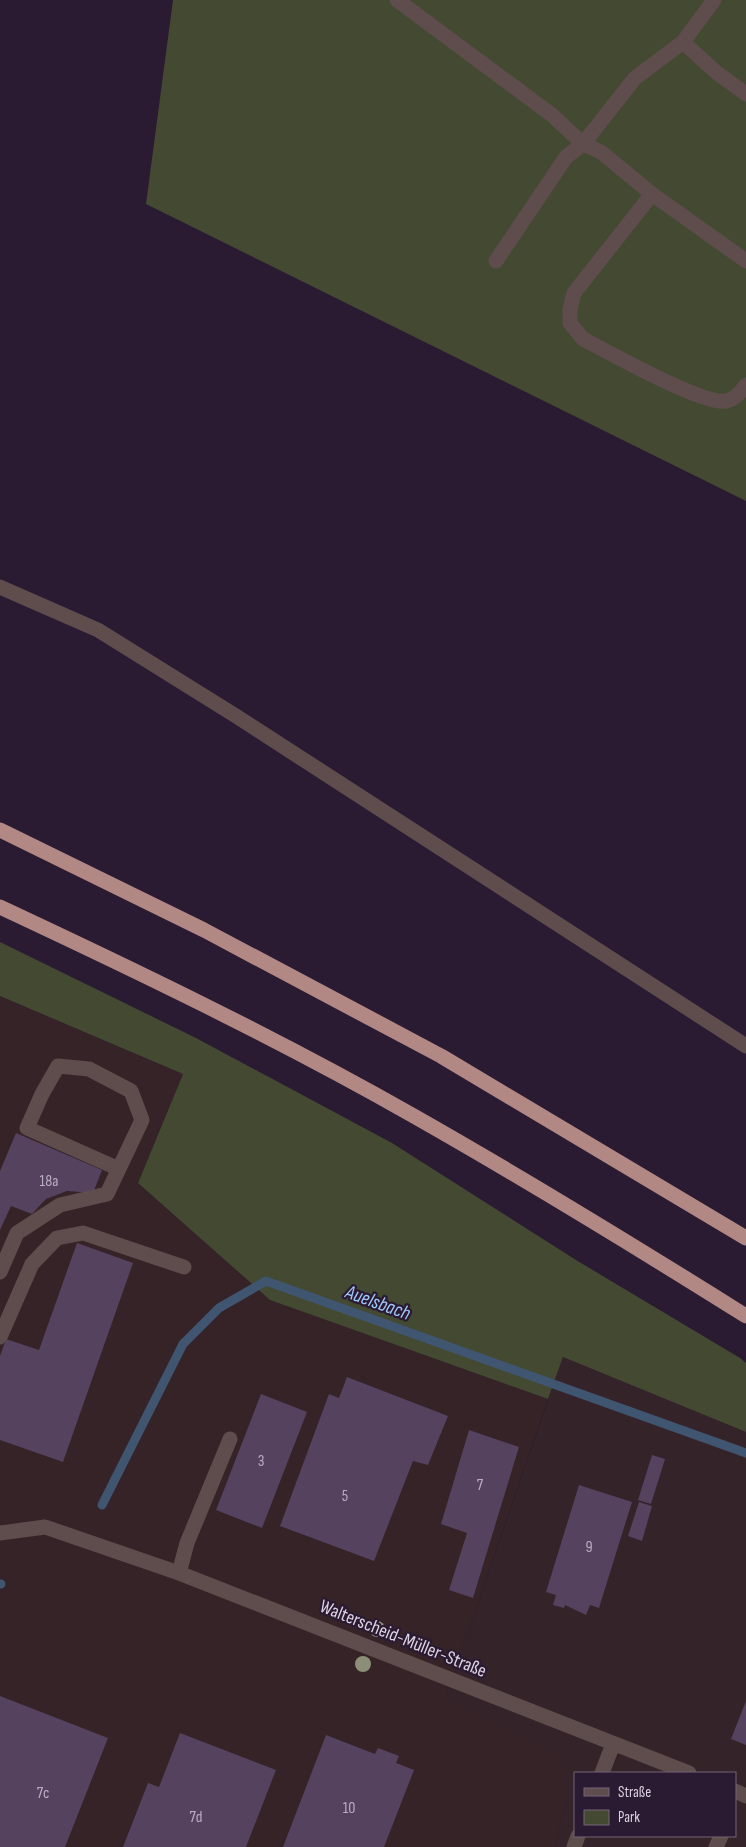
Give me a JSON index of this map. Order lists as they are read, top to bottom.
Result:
{
  "streets": {
    "street": ["Walterscheid-Müller-Straße"]
  },
  "water": ["Auelsbach"],
  "house_numbers": [
    "18a",
    "3",
    "7",
    "5",
    "9",
    "7c",
    "10",
    "7d"
  ],
  "legend": ["Straße", "Park"]
}
